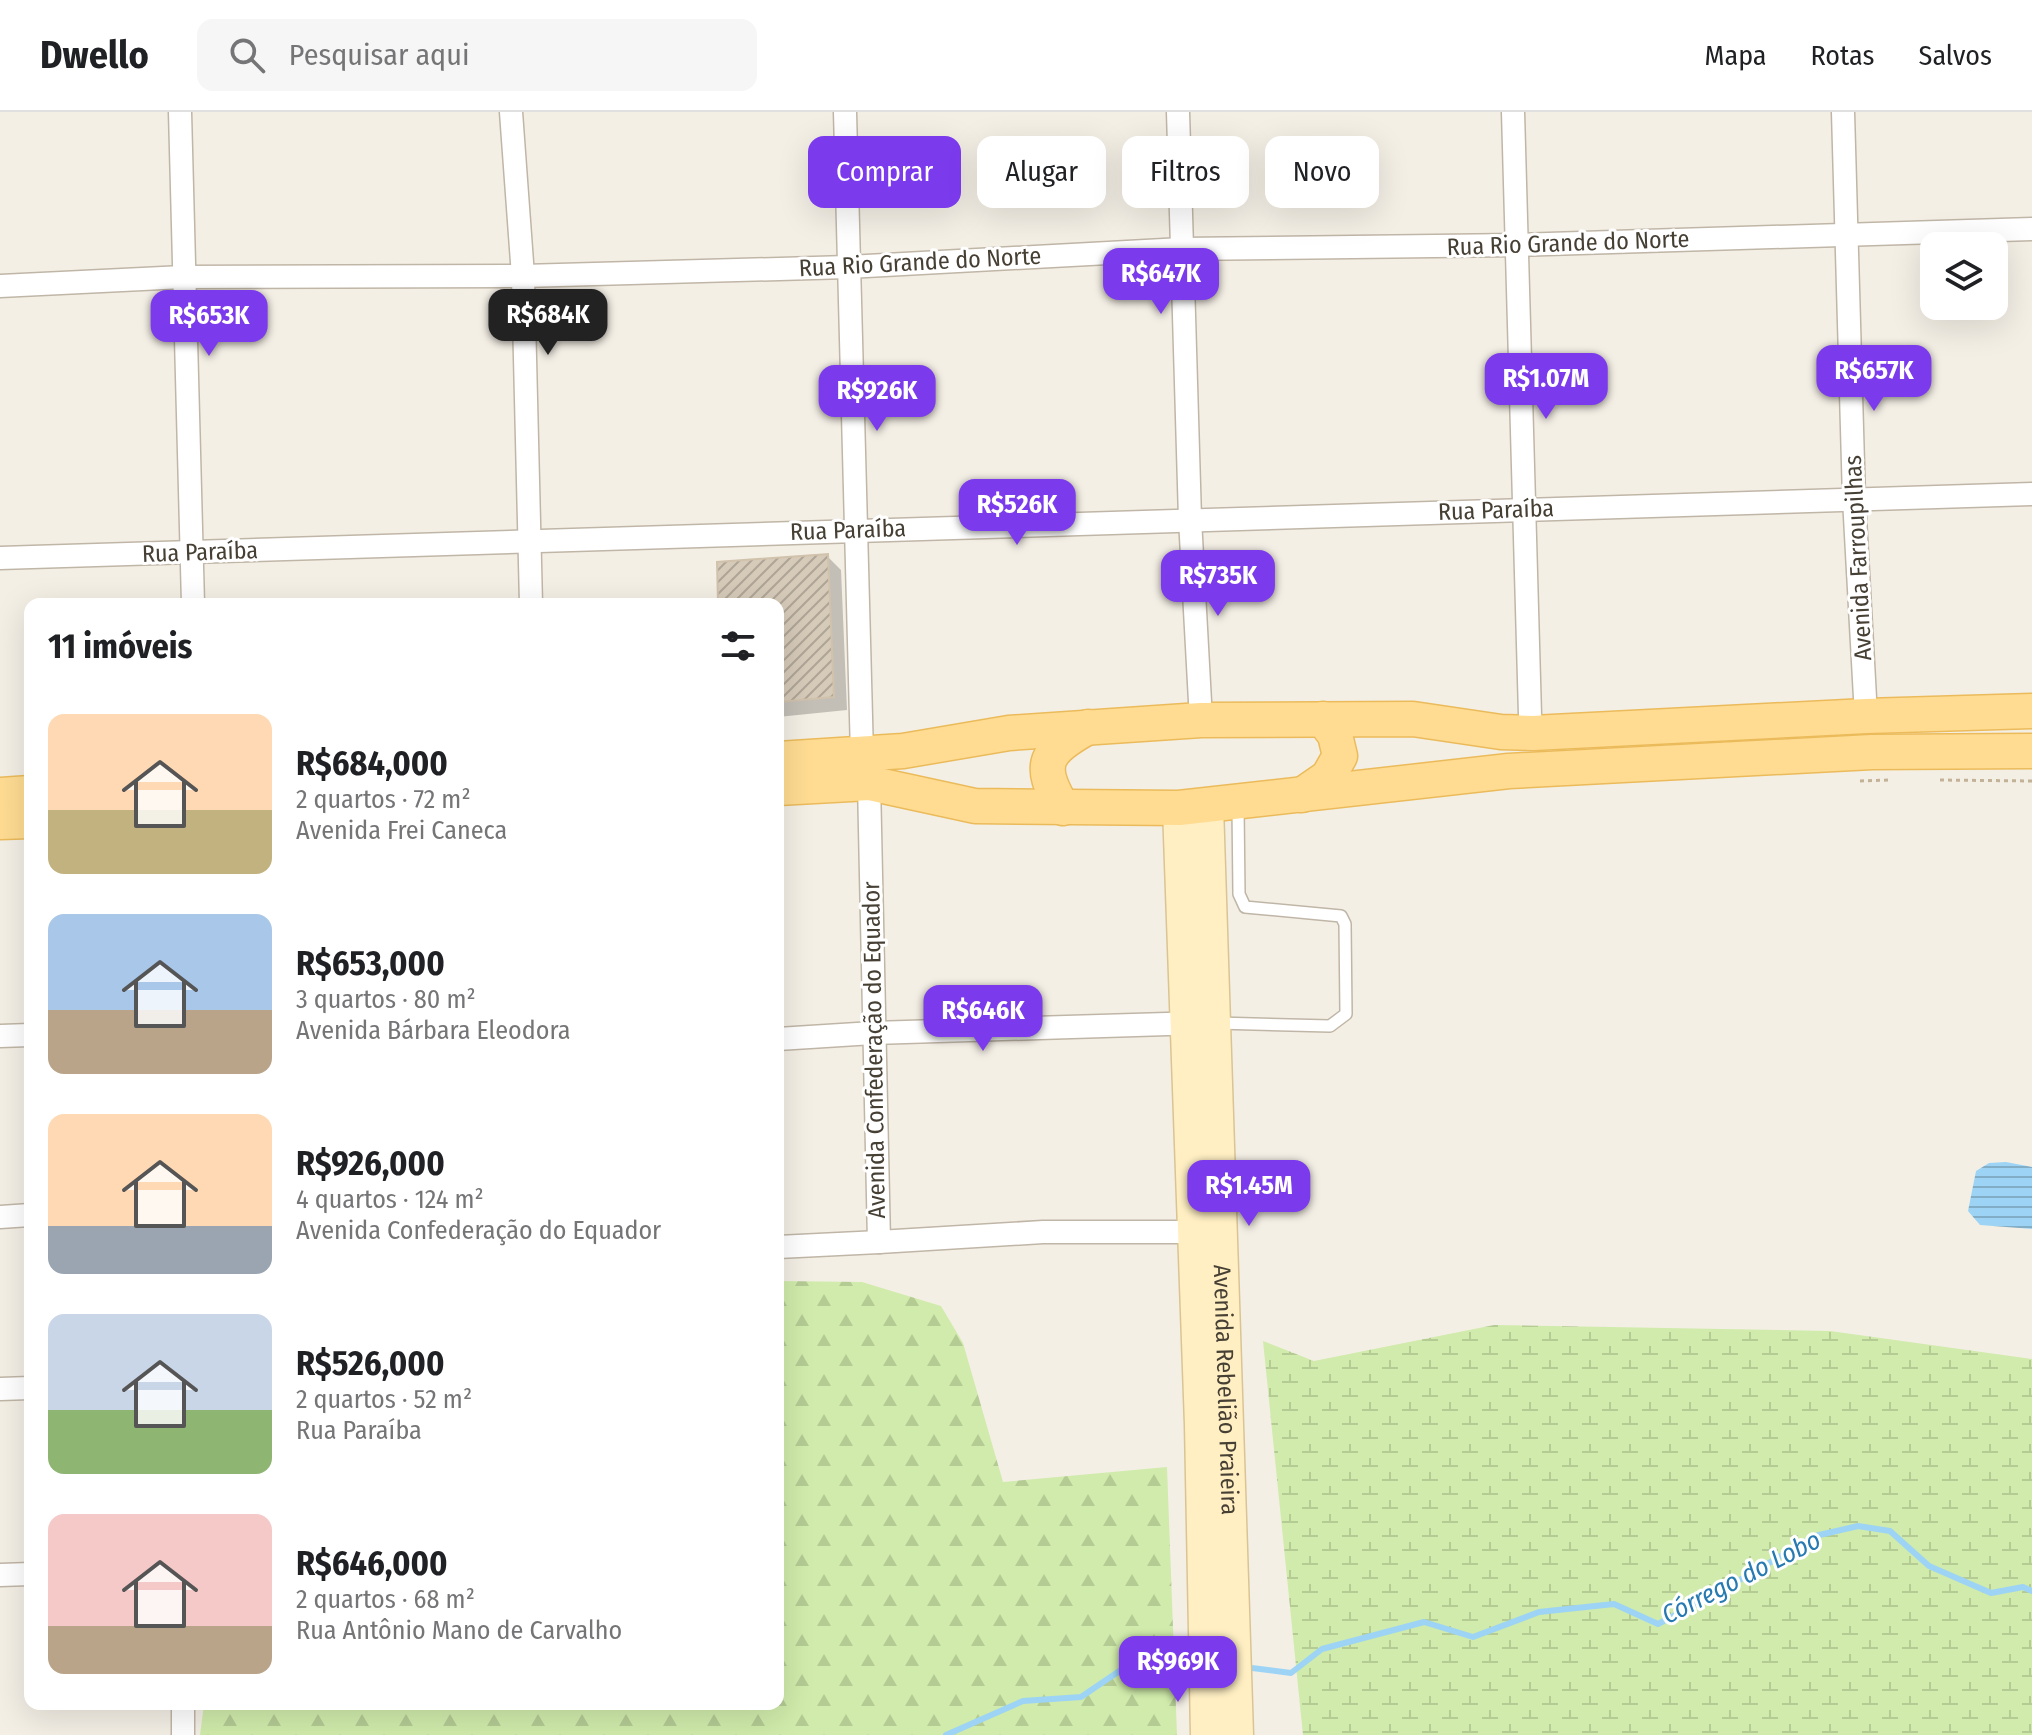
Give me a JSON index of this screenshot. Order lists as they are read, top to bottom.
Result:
{
  "streets": {
    "street": [
      "Rua Rio Grande do Norte",
      "Rua Paraíba",
      "Avenida Farroupilhas",
      "Avenida Confederação do Equador",
      "Avenida Rebelião Praieira"
    ]
  },
  "crossings": [
    ["Rua Rio Grande do Norte", "Avenida Farroupilhas"],
    ["Rua Rio Grande do Norte", "Avenida Confederação do Equador"],
    ["Rua Paraíba", "Avenida Farroupilhas"],
    ["Rua Paraíba", "Avenida Confederação do Equador"],
    ["Avenida Confederação do Equador", "Avenida Rebelião Praieira"]
  ],
  "water": ["Córrego do Lobo"],
  "page": {
    "header": "Dwello",
    "search": "Pesquisar aqui",
    "nav": ["Mapa", "Rotas", "Salvos"],
    "chip": [
      "Comprar",
      "Alugar",
      "Filtros",
      "Novo"
    ],
    "price": [
      "R$647K",
      "R$684K",
      "R$653K",
      "R$657K",
      "R$1.07M",
      "R$926K",
      "R$526K",
      "R$735K",
      "R$646K",
      "R$1.45M",
      "R$969K"
    ],
    "heading": "11 imóveis",
    "list": [
      {
        "name": "R$684,000",
        "note": "2 quartos · 72 m² · Avenida Frei Caneca"
      },
      {
        "name": "R$653,000",
        "note": "3 quartos · 80 m² · Avenida Bárbara Eleodora"
      },
      {
        "name": "R$926,000",
        "note": "4 quartos · 124 m² · Avenida Confederação do Equador"
      },
      {
        "name": "R$526,000",
        "note": "2 quartos · 52 m² · Rua Paraíba"
      },
      {
        "name": "R$646,000",
        "note": "2 quartos · 68 m² · Rua Antônio Mano de Carvalho"
      }
    ]
  }
}
